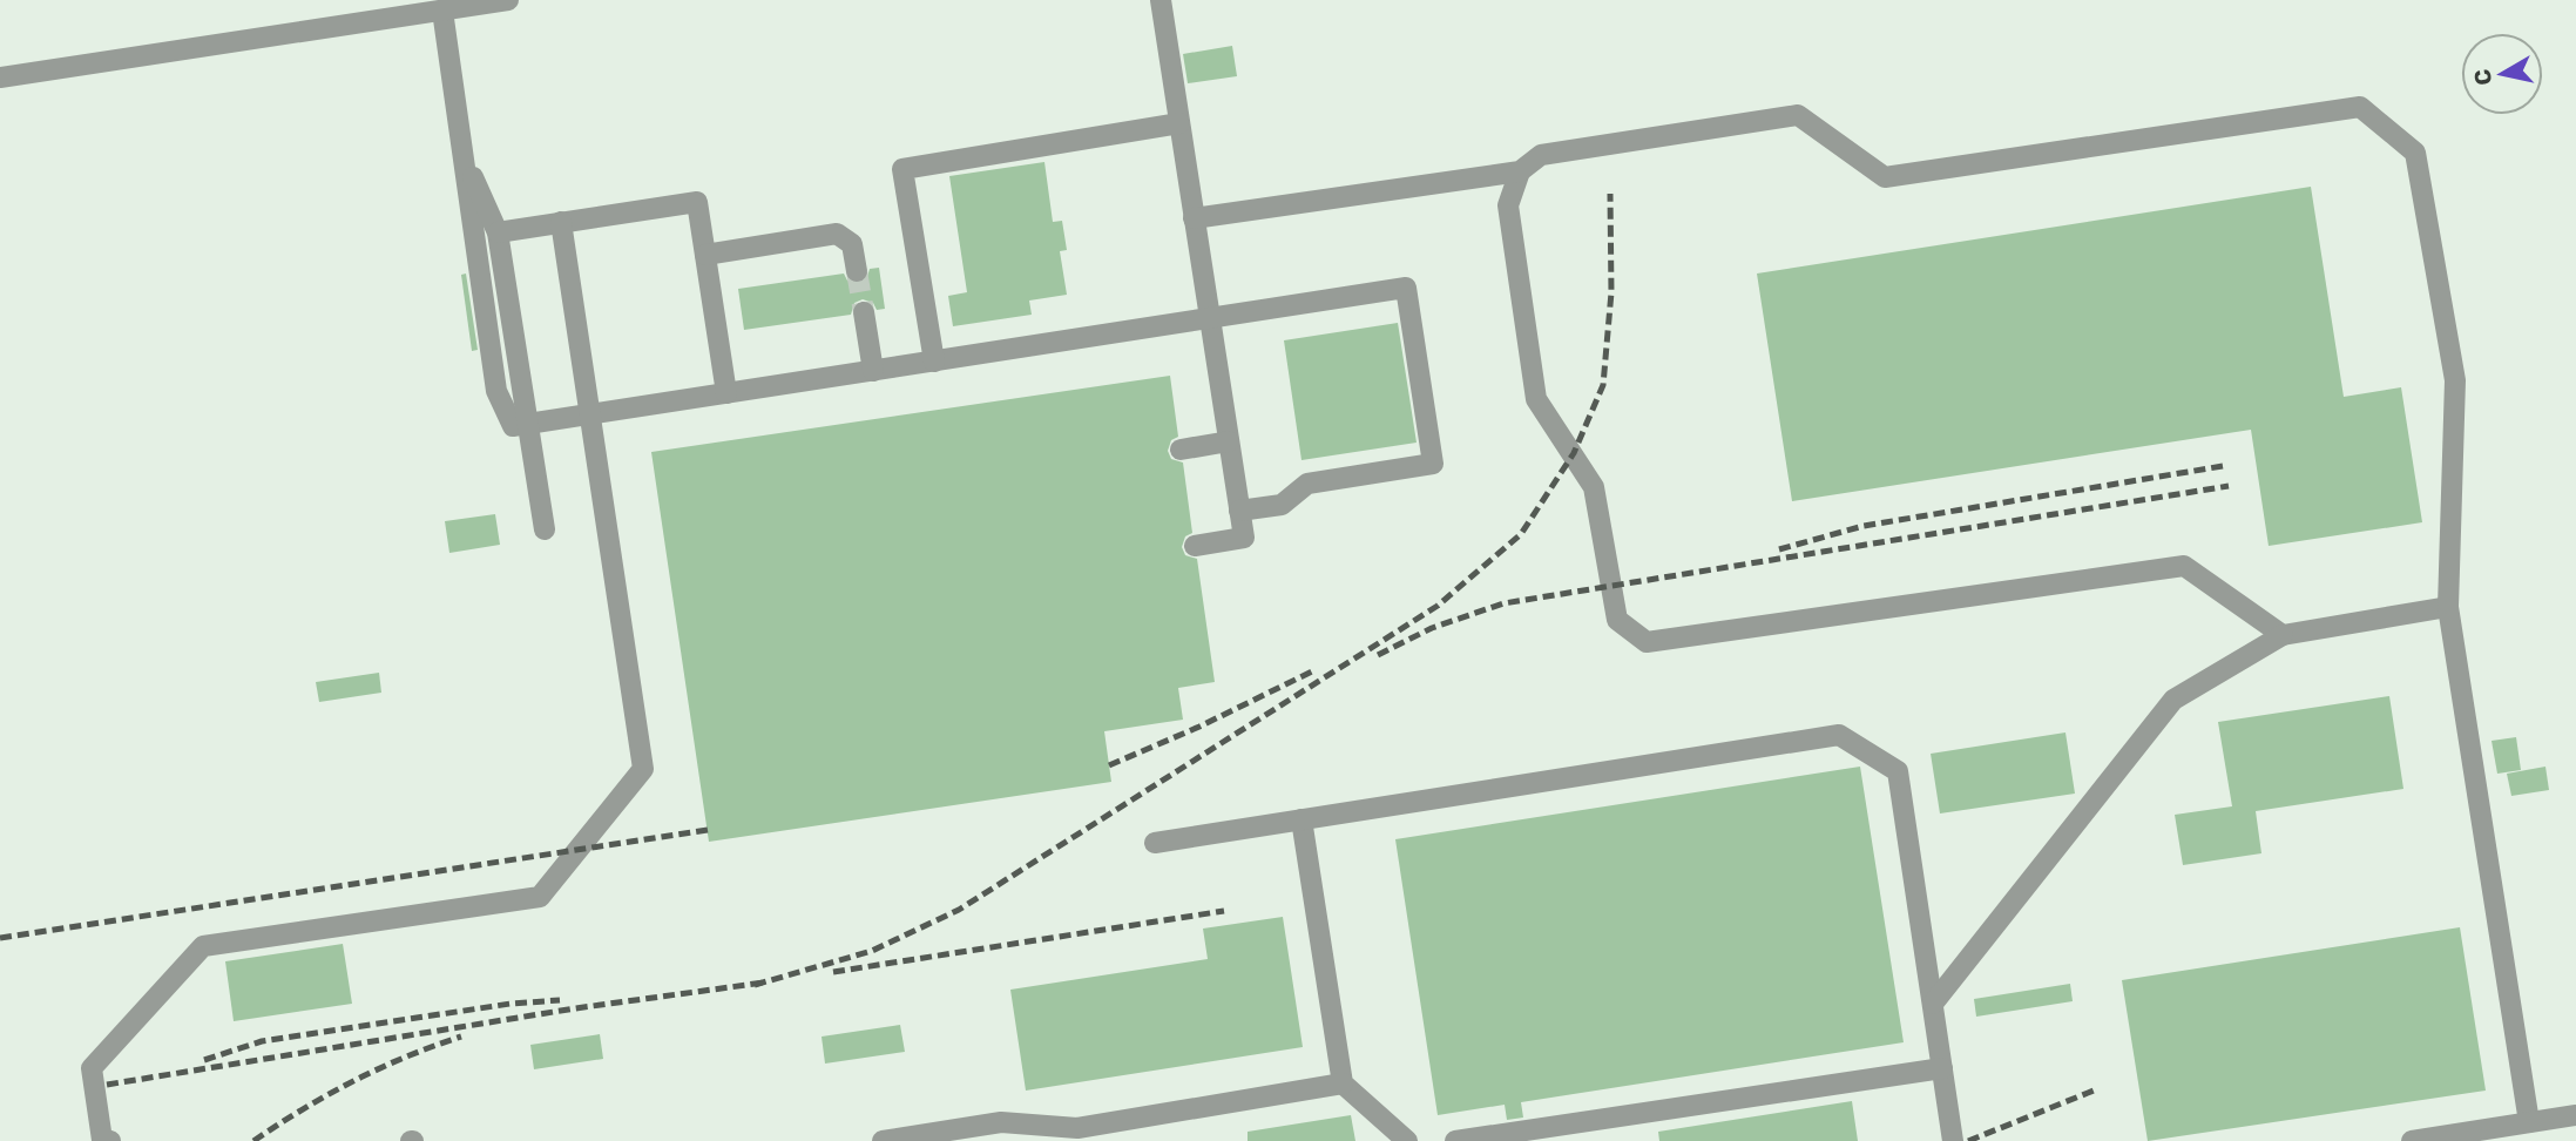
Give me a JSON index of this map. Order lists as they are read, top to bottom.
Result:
{
  "north": "left"
}
